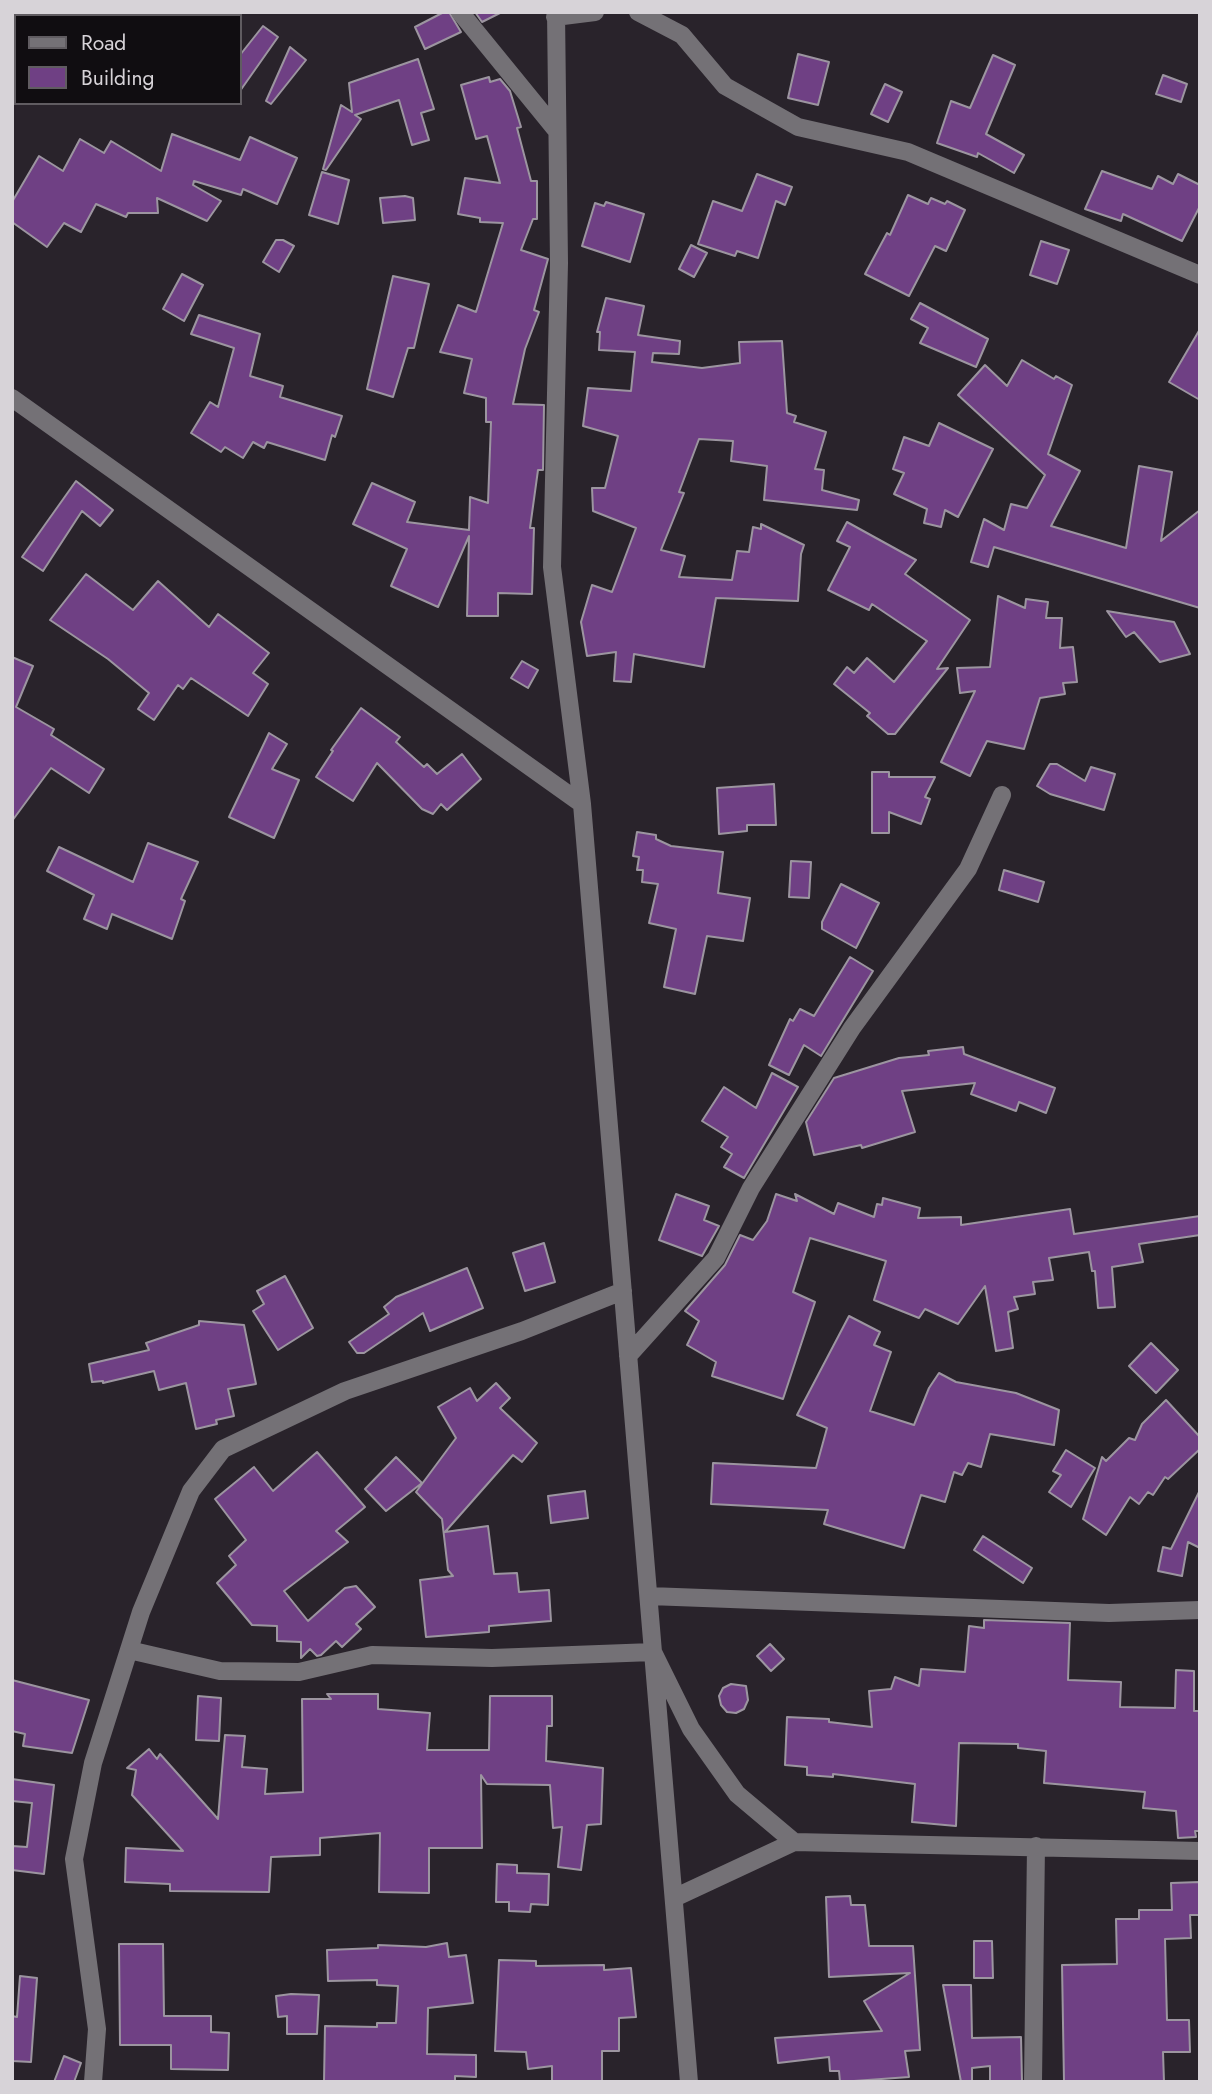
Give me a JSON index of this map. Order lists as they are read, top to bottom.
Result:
{
  "legend": ["Road", "Building"]
}
